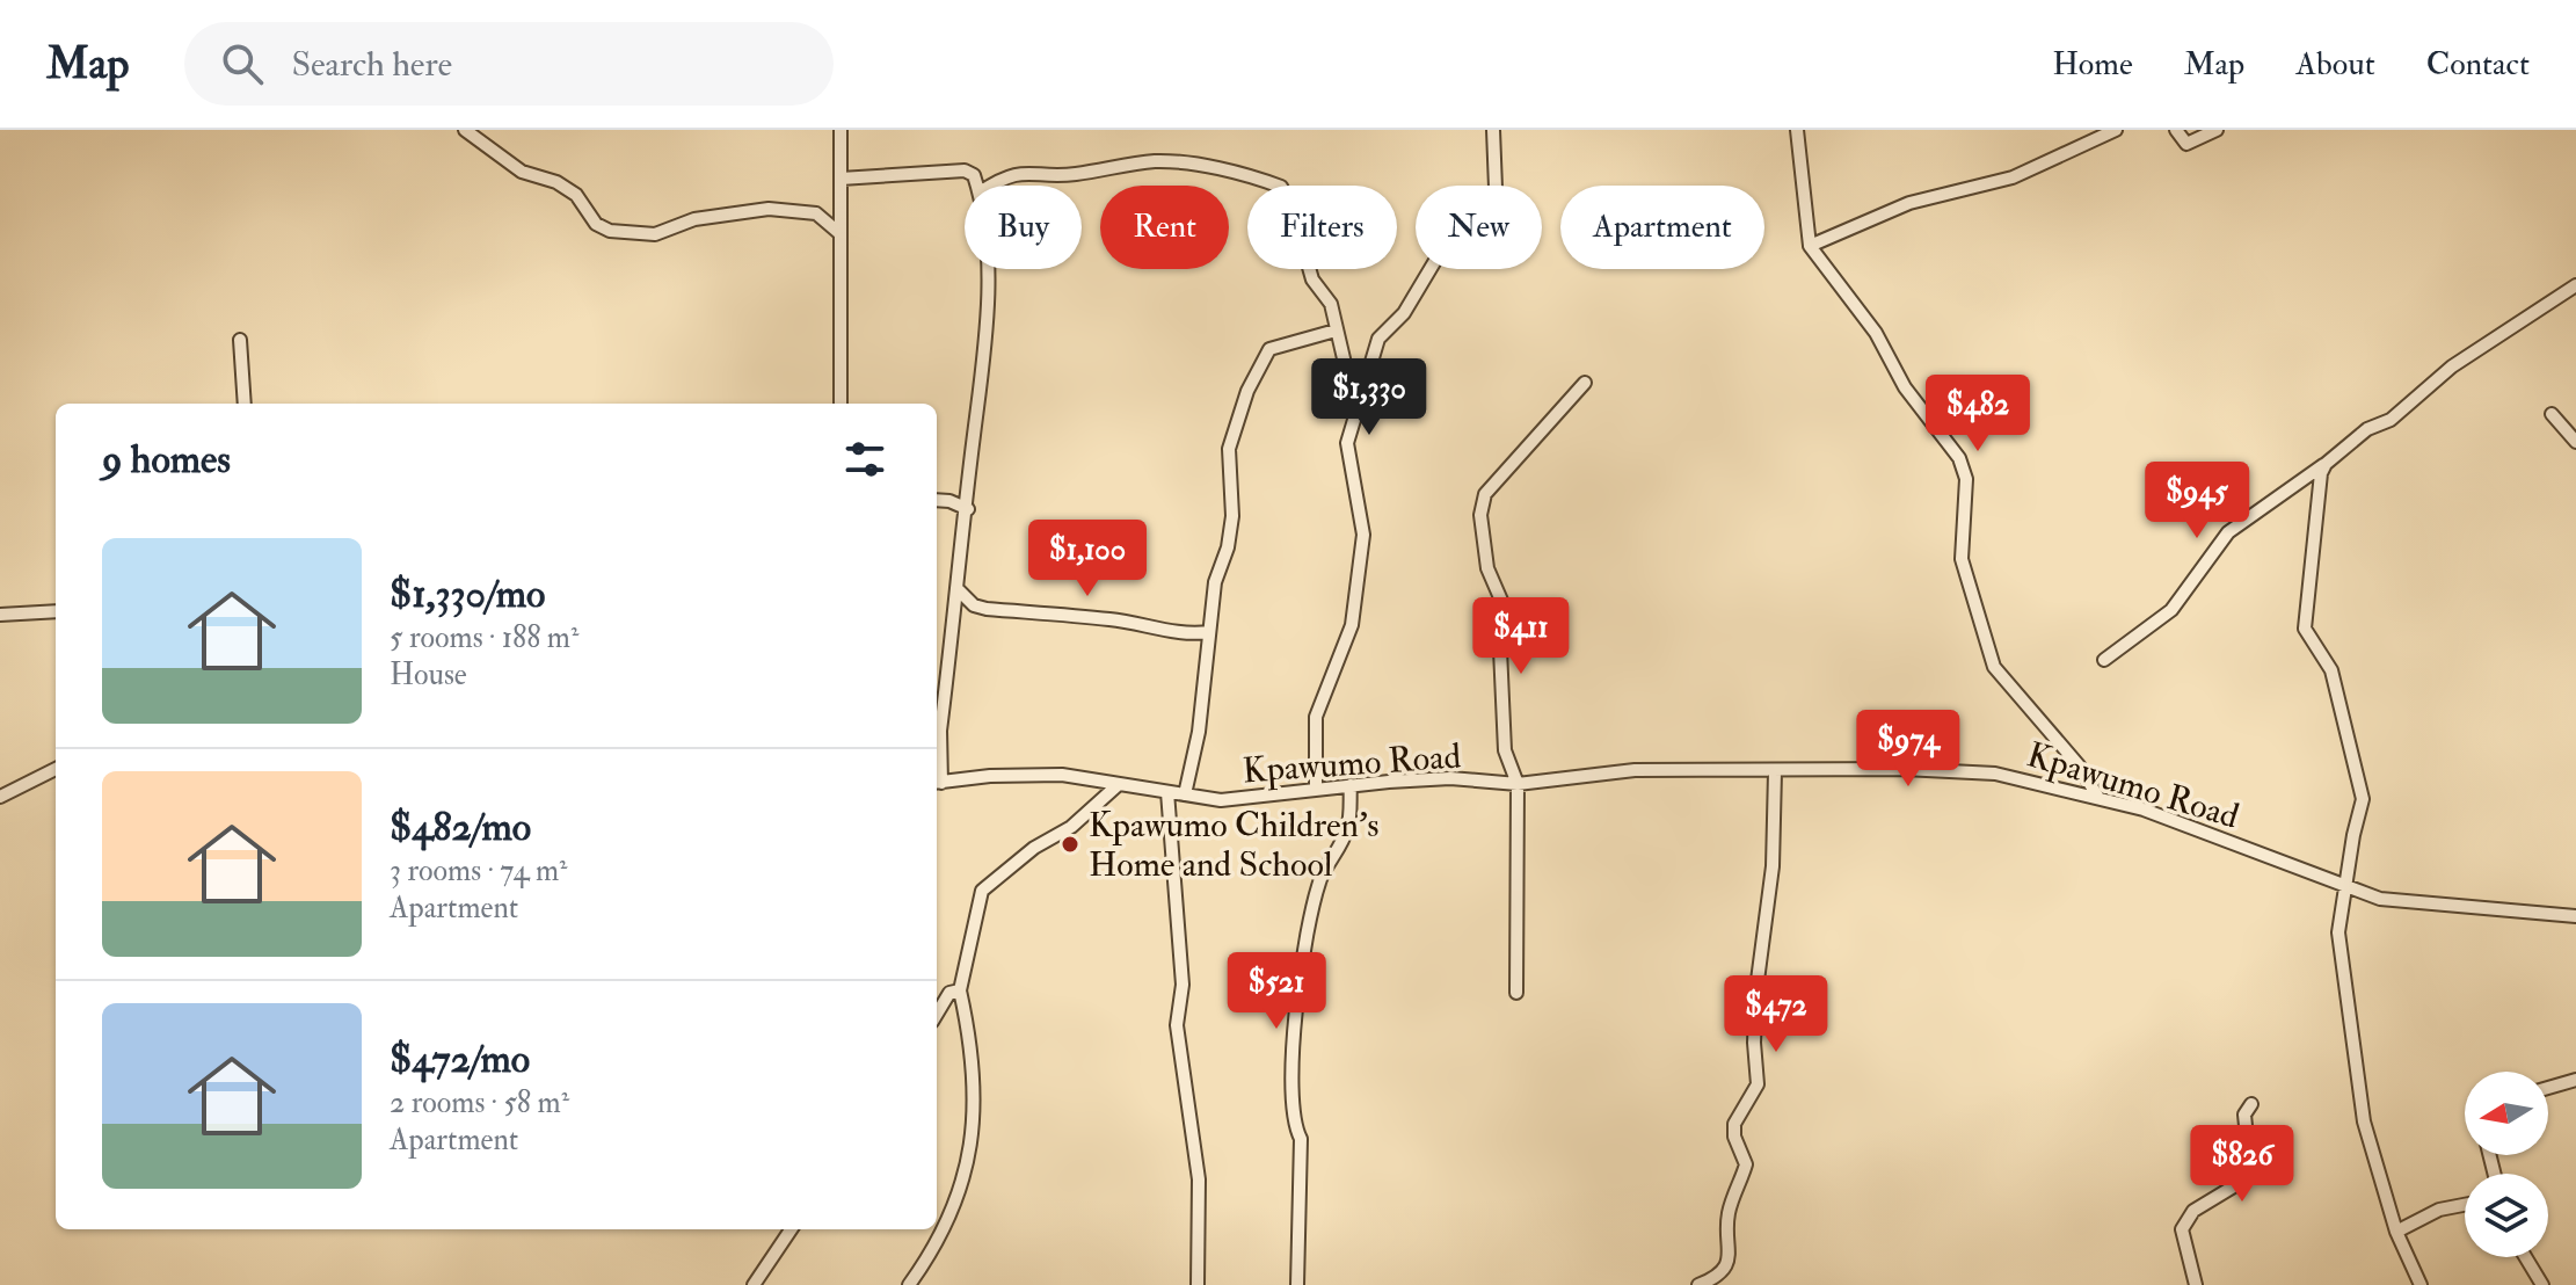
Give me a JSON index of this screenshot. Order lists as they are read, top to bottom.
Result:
{
  "streets": {
    "street": ["Kpawumo Road"]
  },
  "places": ["Kpawumo Children’s Home and School"],
  "north": "left",
  "page": {
    "header": "Map",
    "search": "Search here",
    "nav": [
      "Home",
      "Map",
      "About",
      "Contact"
    ],
    "chip": [
      "Buy",
      "Rent",
      "Filters",
      "New",
      "Apartment"
    ],
    "price": [
      "$1,330",
      "$482",
      "$945",
      "$1,100",
      "$411",
      "$974",
      "$521",
      "$472",
      "$826"
    ],
    "heading": "9 homes",
    "list": [
      {
        "name": "$1,330/mo",
        "note": "5 rooms · 188 m² · House"
      },
      {
        "name": "$482/mo",
        "note": "3 rooms · 74 m² · Apartment"
      },
      {
        "name": "$472/mo",
        "note": "2 rooms · 58 m² · Apartment"
      }
    ]
  }
}
